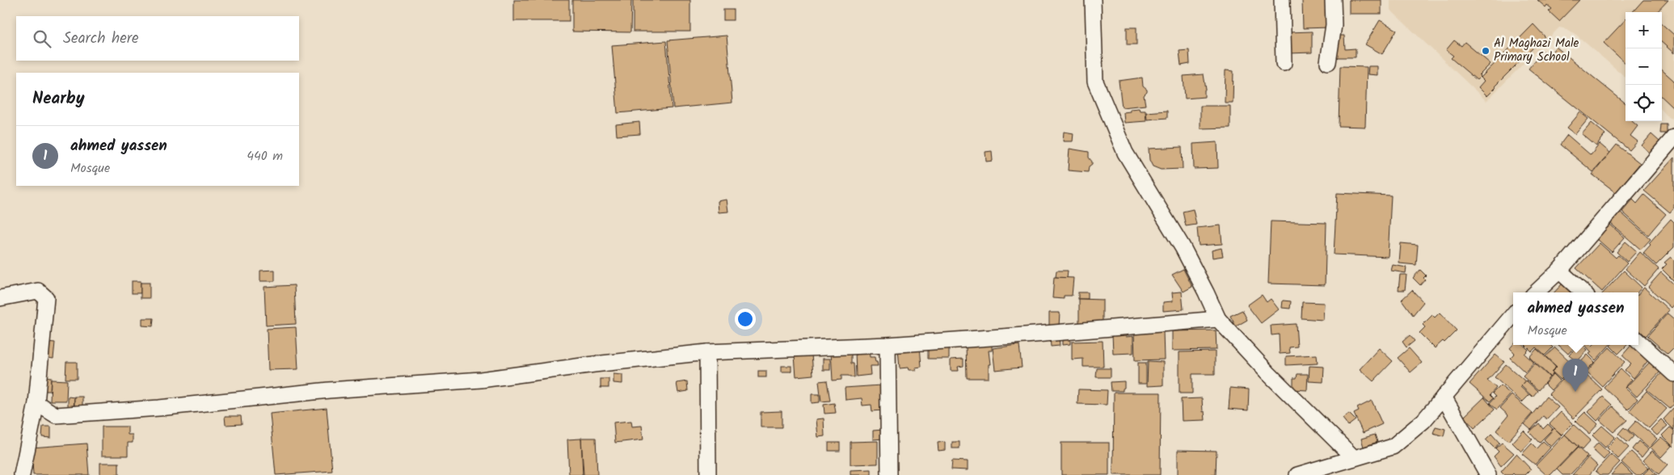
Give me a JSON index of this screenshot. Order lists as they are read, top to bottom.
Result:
{
  "places": ["Al Maghazi Male Primary School"],
  "page": {
    "map_buttons": ["+", "−"],
    "search": "Search here",
    "heading": "Nearby",
    "list": [
      {
        "mark": "1",
        "name": "ahmed yassen",
        "note": "Mosque",
        "value": "440 m"
      }
    ],
    "popup": ["ahmed yassen", "Mosque"],
    "pins": "1"
  }
}
